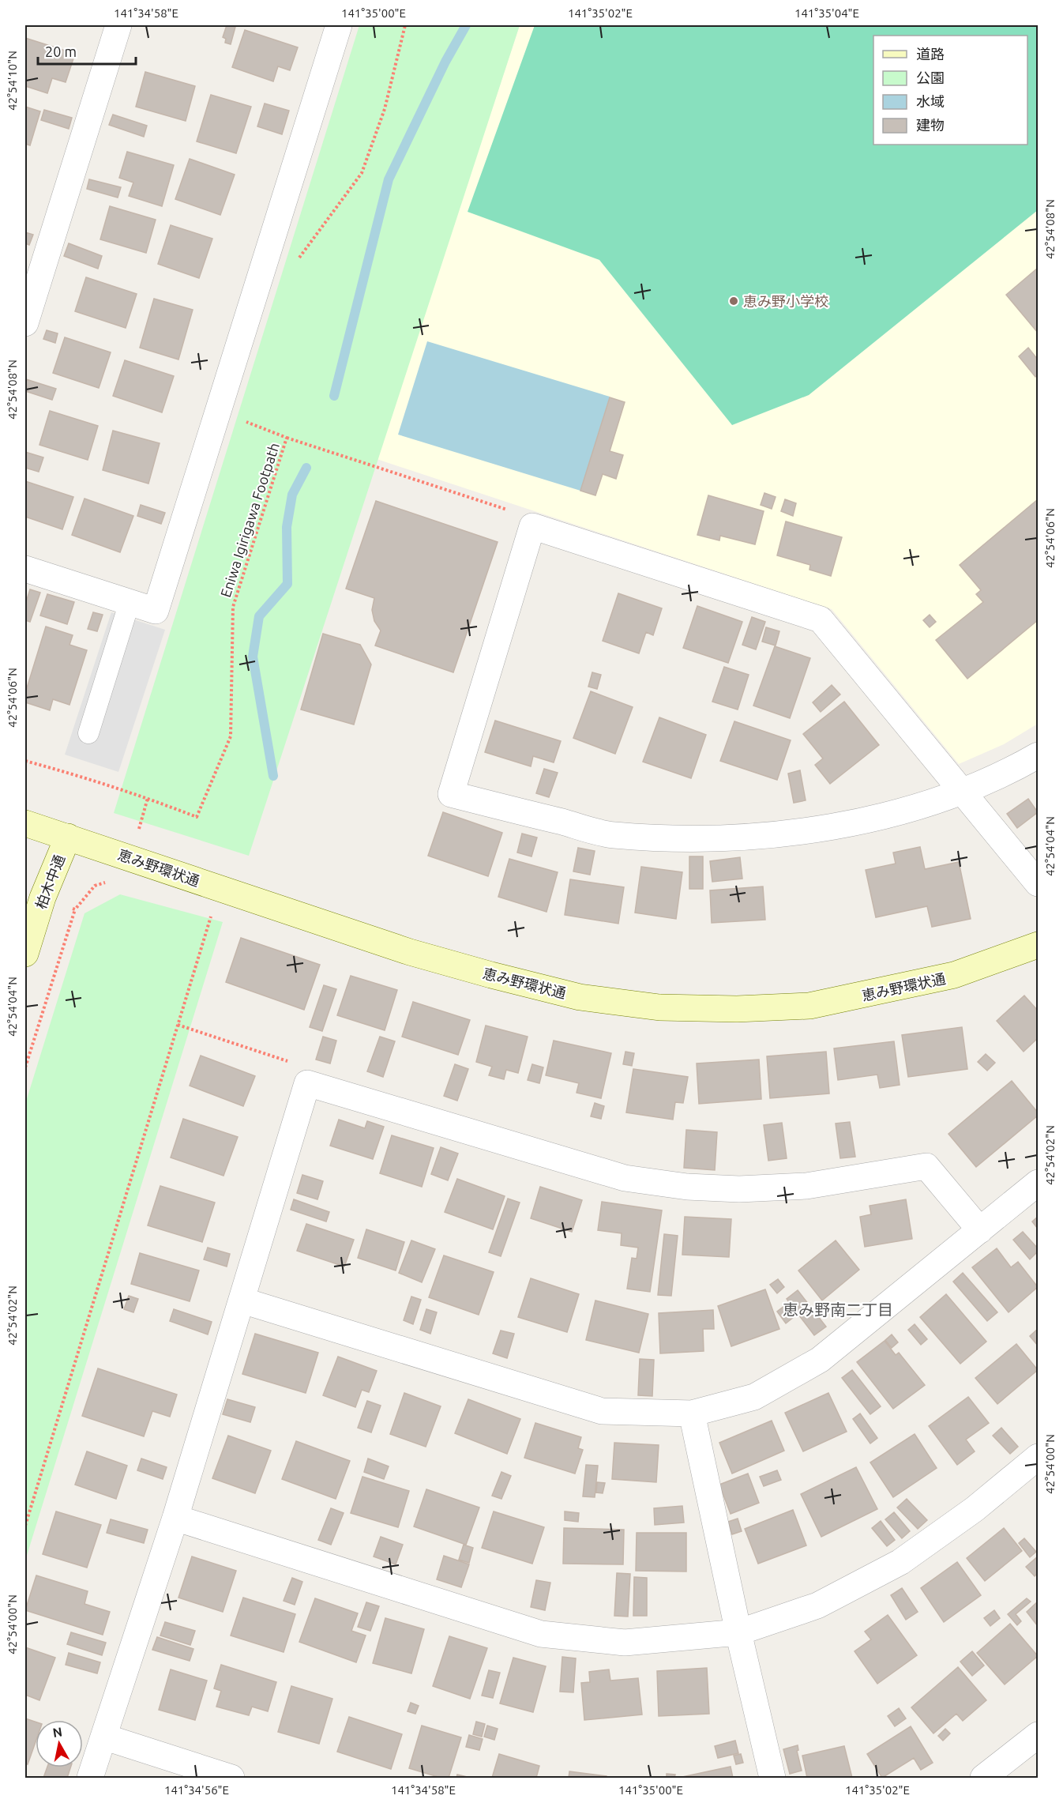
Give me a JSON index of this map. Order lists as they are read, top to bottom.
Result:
{
  "streets": {
    "street": ["恵み野環状通", "柏木中通"],
    "path": ["Eniwa Igirigawa Footpath"]
  },
  "crossings": [
    ["恵み野環状通", "柏木中通"]
  ],
  "districts": ["恵み野南二丁目"],
  "places": ["恵み野小学校"],
  "legend": [
    "道路",
    "公園",
    "水域",
    "建物"
  ],
  "scale_bar": "20 m",
  "north": "top",
  "coordinates": [
    "141°34'58\"E",
    "141°35'00\"E",
    "141°35'02\"E",
    "141°35'04\"E",
    "42°54'10\"N",
    "42°54'08\"N",
    "42°54'06\"N",
    "42°54'04\"N",
    "42°54'02\"N",
    "42°54'00\"N",
    "141°34'56\"E"
  ]
}
